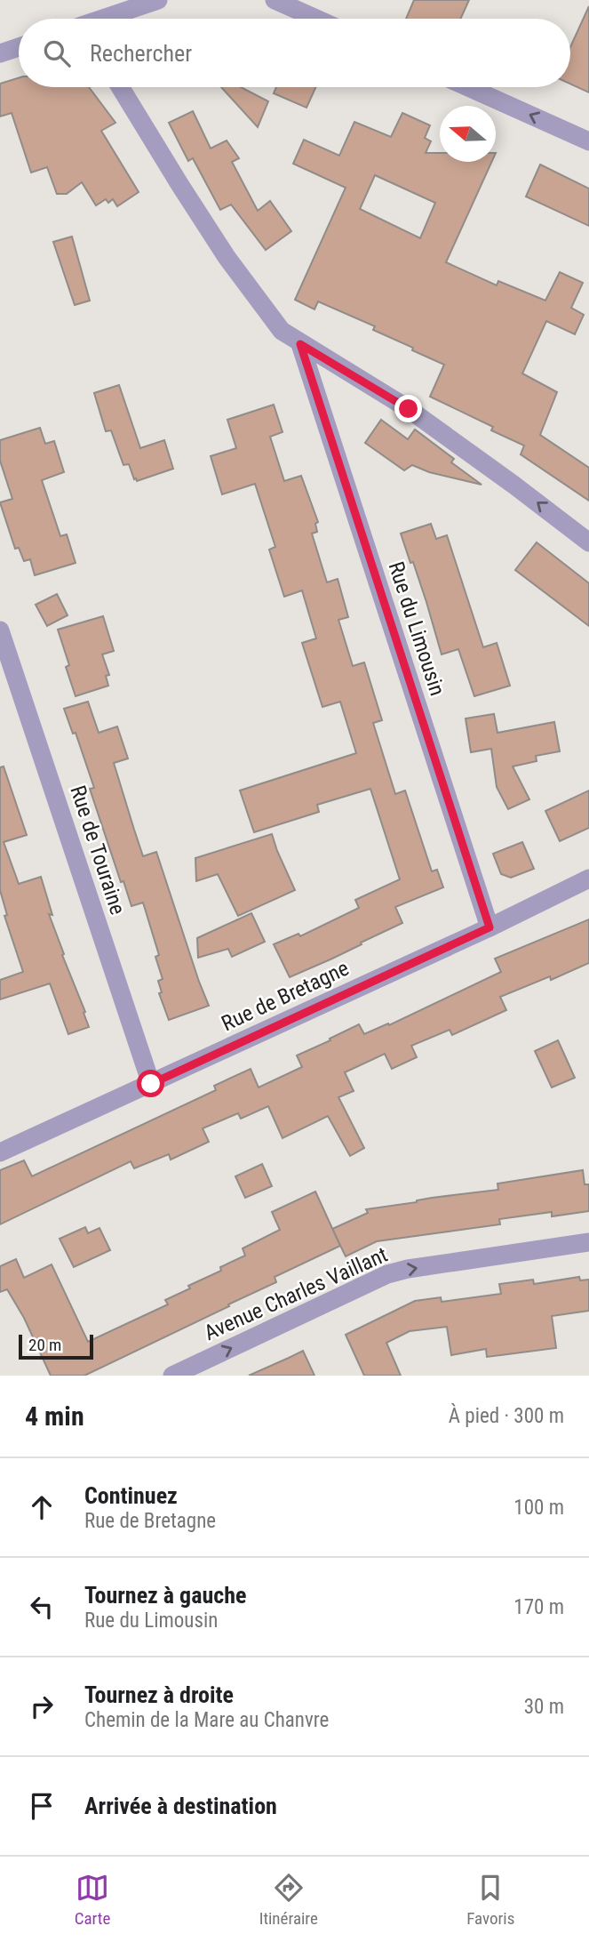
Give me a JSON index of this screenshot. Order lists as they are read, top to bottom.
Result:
{
  "streets": {
    "street": [
      "Rue du Limousin",
      "Rue de Touraine",
      "Rue de Bretagne",
      "Avenue Charles Vaillant"
    ]
  },
  "crossings": [
    ["Rue du Limousin", "Rue de Bretagne"],
    ["Rue de Touraine", "Rue de Bretagne"]
  ],
  "one_way": ["Avenue Charles Vaillant"],
  "scale_bar": "20 m",
  "north": "left",
  "page": {
    "search": "Rechercher",
    "scale": "20 m",
    "heading": ["4 min", "À pied · 300 m"],
    "list": [
      ["Continuez", "Rue de Bretagne", "100 m"],
      ["Tournez à gauche", "Rue du Limousin", "170 m"],
      ["Tournez à droite", "Chemin de la Mare au Chanvre", "30 m"],
      "Arrivée à destination"
    ],
    "nav": ["Carte", "Itinéraire", "Favoris"]
  }
}
